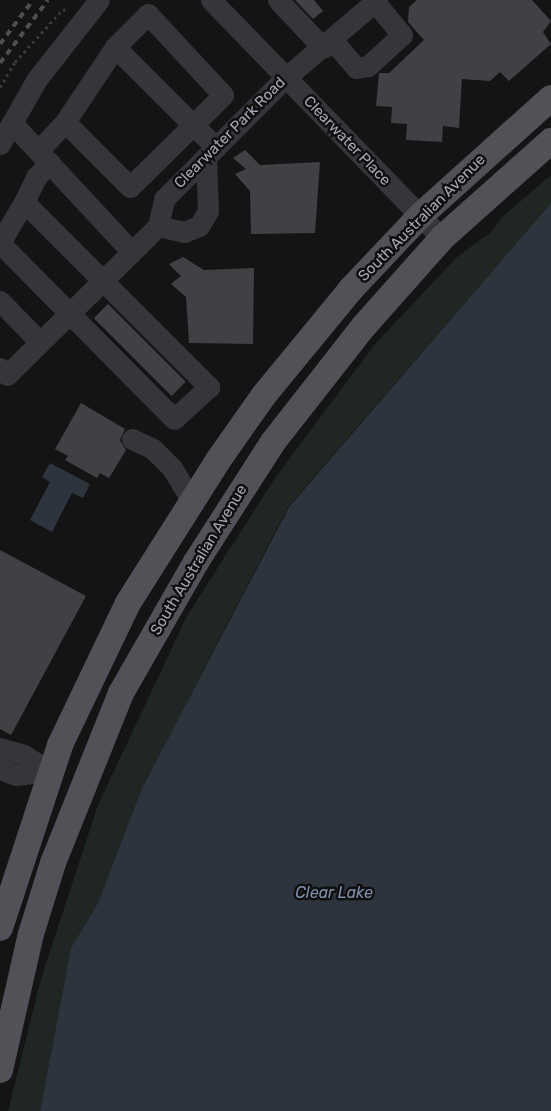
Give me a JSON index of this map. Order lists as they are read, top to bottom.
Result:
{
  "streets": {
    "main road": ["South Australian Avenue"],
    "street": ["Clearwater Park Road", "Clearwater Place"]
  },
  "crossings": [
    ["Clearwater Park Road", "Clearwater Place"],
    ["Clearwater Place", "South Australian Avenue"]
  ],
  "water": ["Clear Lake"]
}
